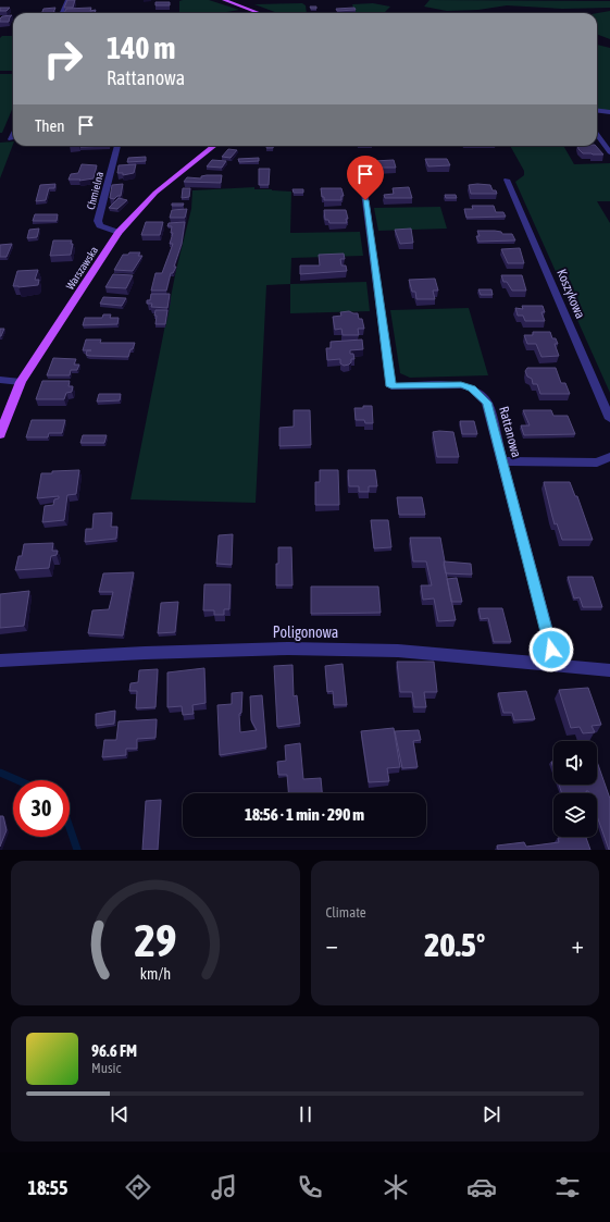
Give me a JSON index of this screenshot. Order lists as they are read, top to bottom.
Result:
{
  "streets": {
    "main road": ["Warszawska"],
    "street": [
      "Chmielna",
      "Koszykowa",
      "Rattanowa",
      "Poligonowa"
    ]
  },
  "crossings": [
    ["Chmielna", "Warszawska"],
    ["Rattanowa", "Poligonowa"]
  ],
  "page": {
    "turn": ["140 m", "Rattanowa"],
    "then": "Then",
    "limit": "30",
    "trip": "18:56 · 1 min · 290 m",
    "tile": "Climate",
    "heat": ["−", "20.5°", "+"],
    "song": ["96.6 FM", "Music"],
    "tabs": "18:55",
    "gauge": ["29", "km/h"]
  }
}
